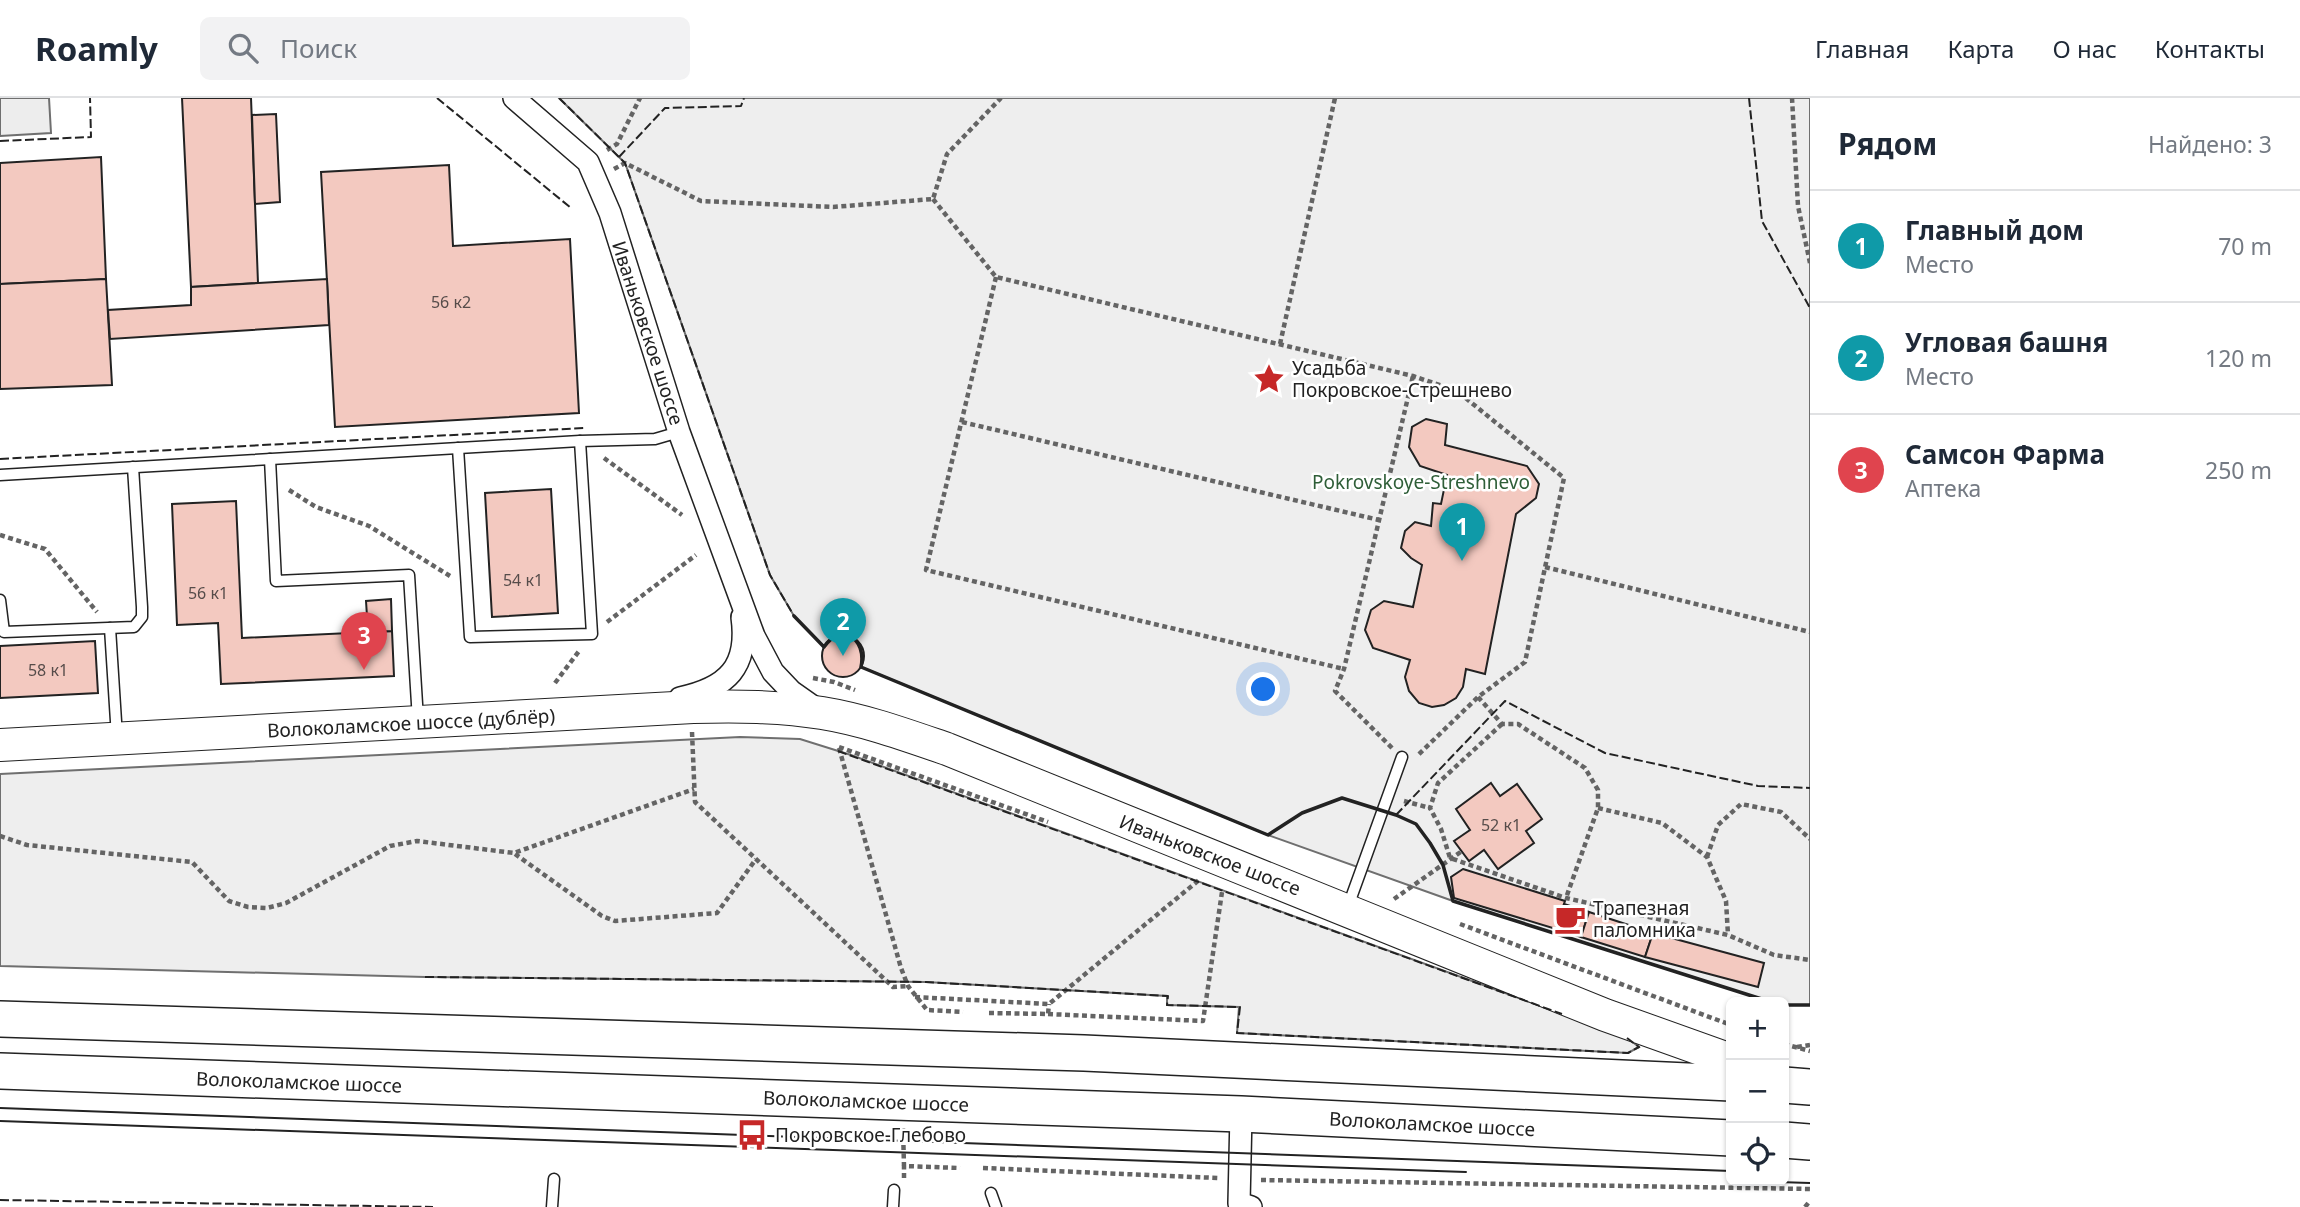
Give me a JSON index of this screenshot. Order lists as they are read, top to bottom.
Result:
{
  "streets": {
    "main road": ["Волоколамское шоссе"],
    "street": ["Иваньковское шоссе", "Волоколамское шоссе (дублёр)"]
  },
  "crossings": [
    ["Иваньковское шоссе", "Волоколамское шоссе (дублёр)"]
  ],
  "parks": ["Pokrovskoye-Streshnevo"],
  "places": {
    "place": ["Усадьба Покровское-Стрешнево"],
    "cafe": ["Трапезная паломника"],
    "bus stop": ["Покровское-Глебово"]
  },
  "house_numbers": [
    "56 к2",
    "54 к1",
    "56 к1",
    "58 к1",
    "52 к1"
  ],
  "page": {
    "header": "Roamly",
    "search": "Поиск",
    "nav": [
      "Главная",
      "Карта",
      "О нас",
      "Контакты"
    ],
    "heading": ["Рядом", "Найдено: 3"],
    "list": [
      {
        "mark": "1",
        "name": "Главный дом",
        "note": "Место",
        "value": "70 m"
      },
      {
        "mark": "2",
        "name": "Угловая башня",
        "note": "Место",
        "value": "120 m"
      },
      {
        "mark": "3",
        "name": "Самсон Фарма",
        "note": "Аптека",
        "value": "250 m"
      }
    ],
    "pins": ["1", "2", "3"],
    "map_buttons": ["+", "−"]
  }
}
